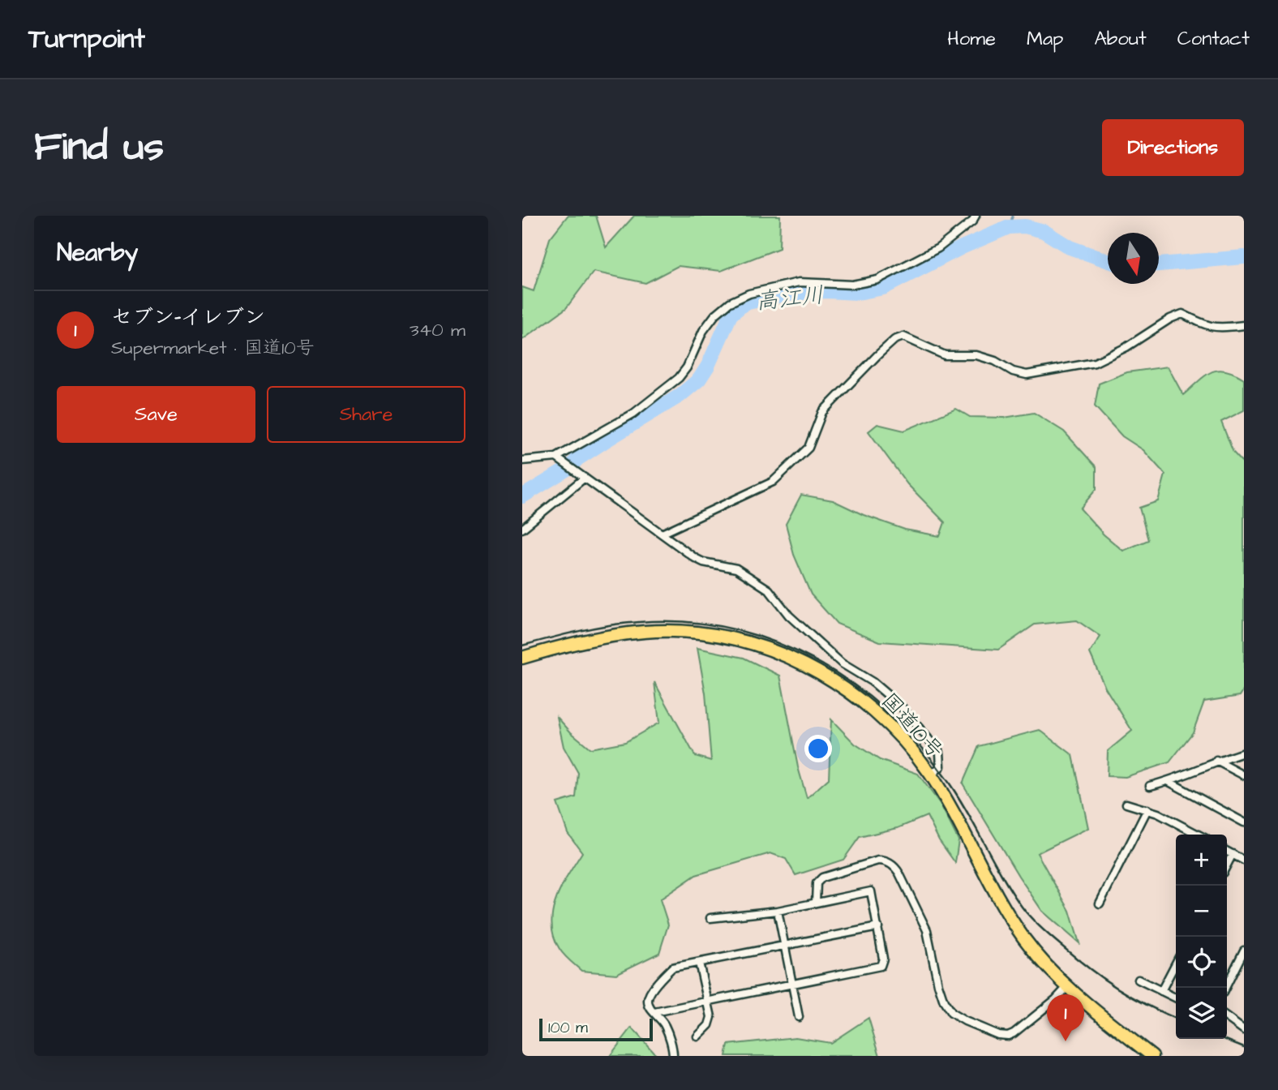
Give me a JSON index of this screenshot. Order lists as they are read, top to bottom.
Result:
{
  "streets": {
    "highway": ["国道10号"]
  },
  "water": ["高江川"],
  "scale_bar": "100 m",
  "north": "bottom",
  "page": {
    "header": "Turnpoint",
    "nav": [
      "Home",
      "Map",
      "About",
      "Contact"
    ],
    "buttons": [
      "Directions",
      ["Save", "Share"]
    ],
    "title": "Find us",
    "heading": "Nearby",
    "list": [
      {
        "mark": "1",
        "name": "セブン-イレブン",
        "note": "Supermarket · 国道10号",
        "value": "340 m"
      }
    ],
    "map_buttons": ["+", "−"],
    "pins": "1",
    "scale": "100 m"
  }
}
